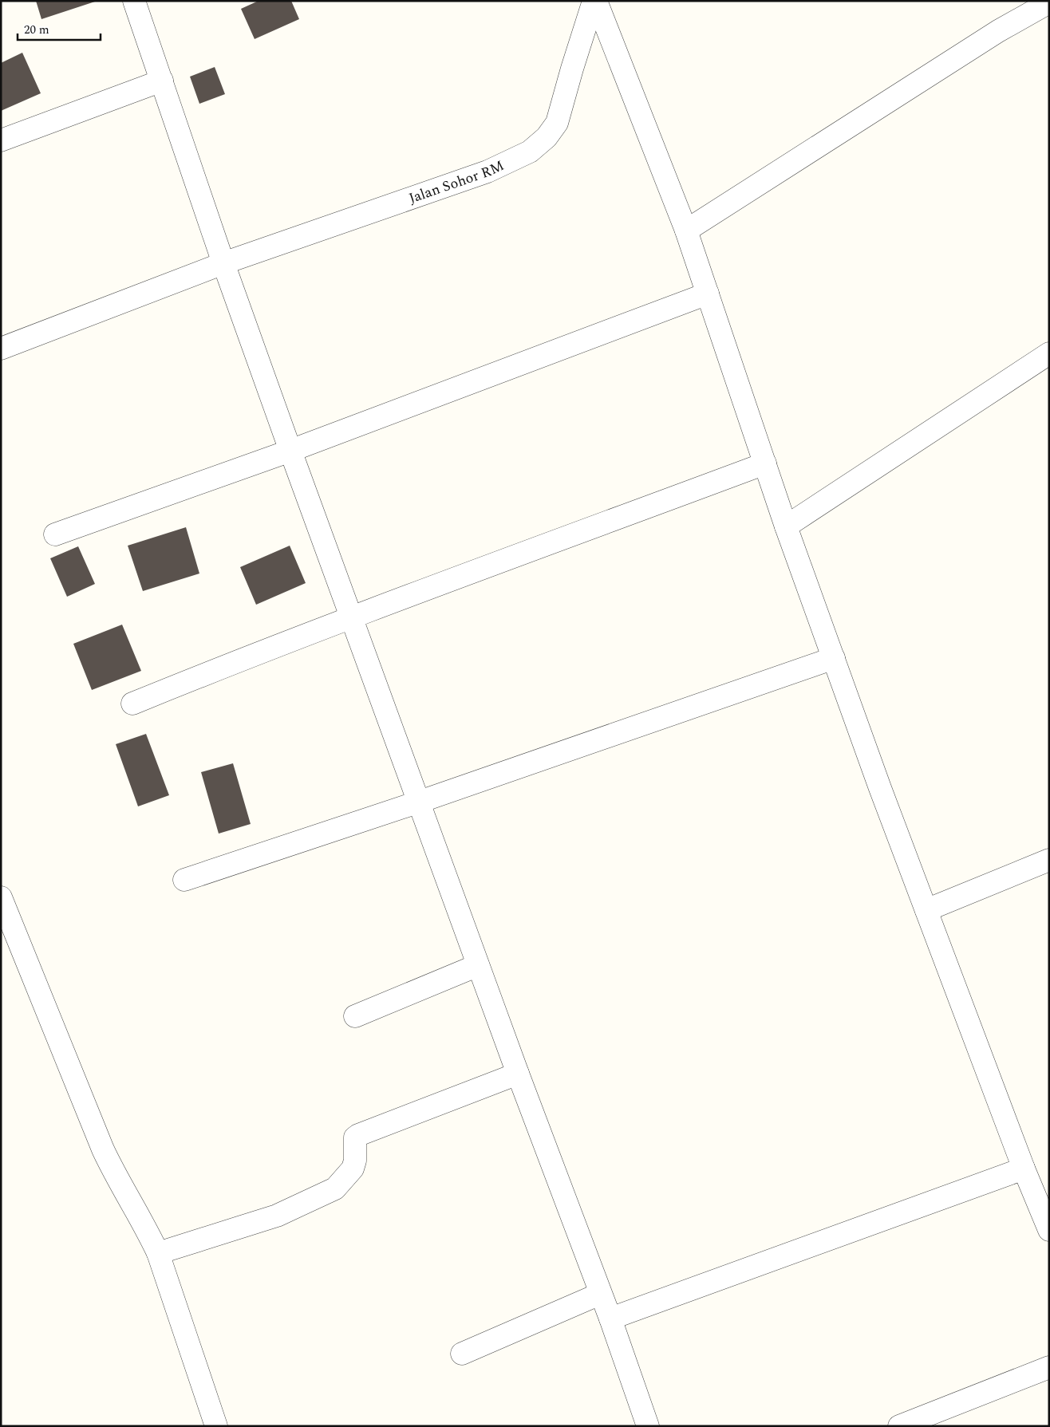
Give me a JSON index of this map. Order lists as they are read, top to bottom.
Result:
{
  "streets": {
    "street": ["Jalan Sohor RM"]
  },
  "scale_bar": "20 m"
}
